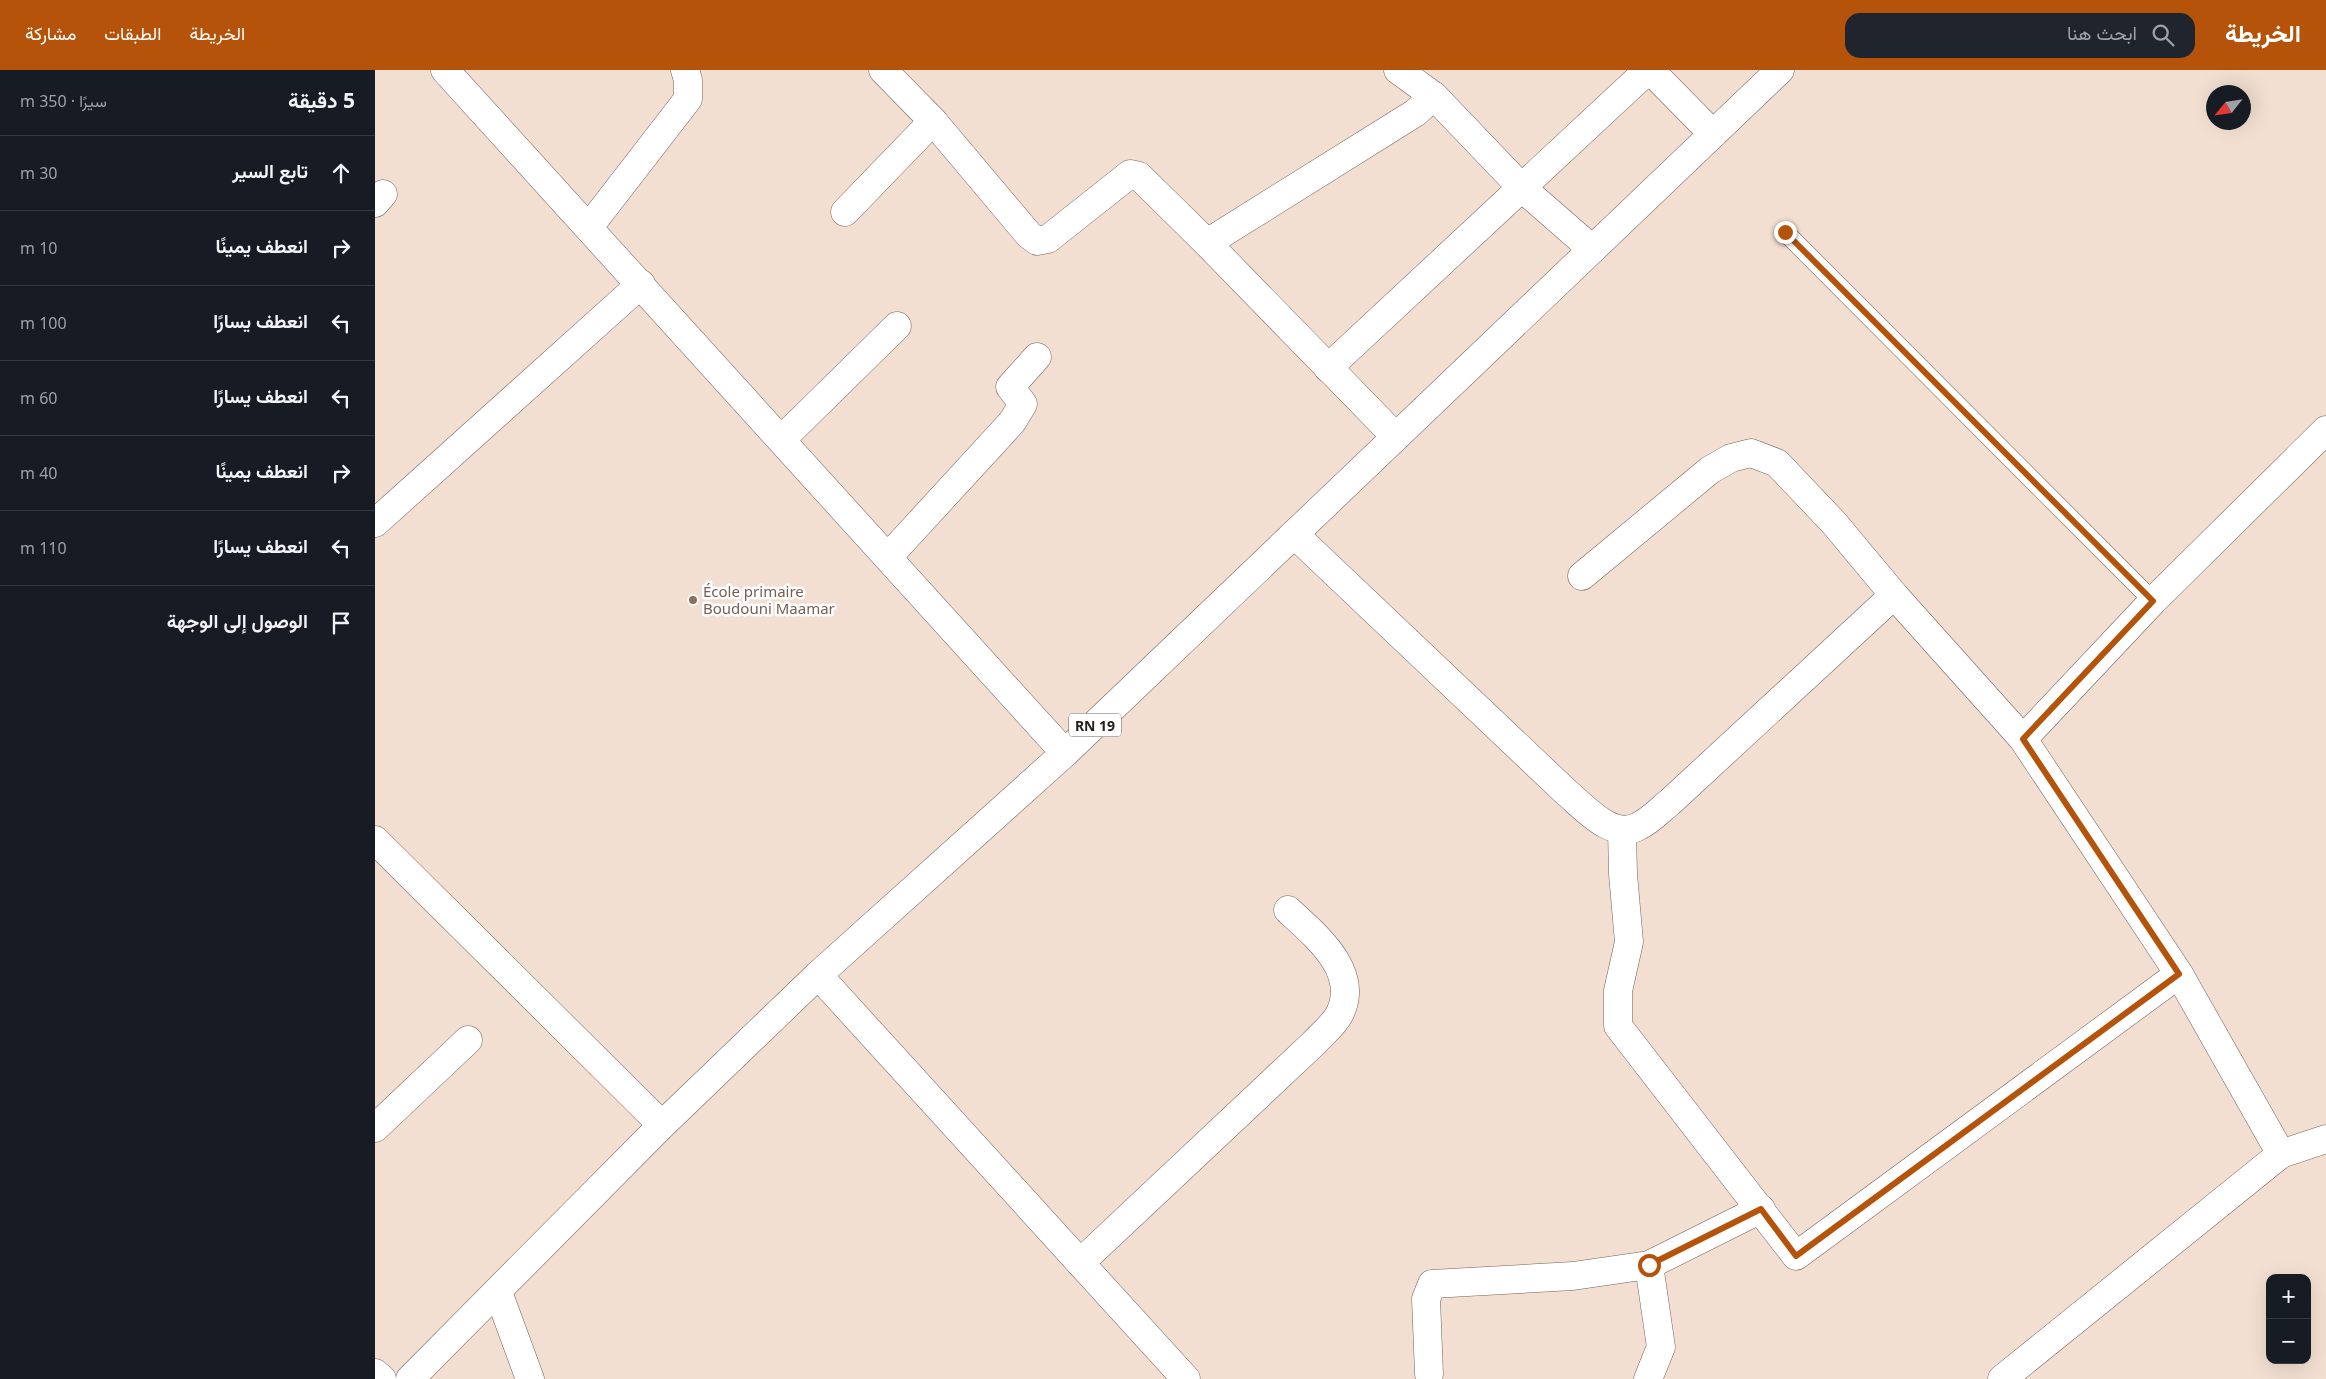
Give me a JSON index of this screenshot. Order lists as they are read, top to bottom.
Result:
{
  "streets": {
    "main road": ["RN 19"]
  },
  "places": ["École primaire Boudouni Maamar"],
  "north": "bottom left",
  "page": {
    "header": "الخريطة",
    "search": "ابحث هنا",
    "nav": ["الخريطة", "الطبقات", "مشاركة"],
    "heading": ["5 دقيقة", "سيرًا · 350 m"],
    "list": [
      ["تابع السير", "30 m"],
      ["انعطف يمينًا", "10 m"],
      ["انعطف يسارًا", "100 m"],
      ["انعطف يسارًا", "60 m"],
      ["انعطف يمينًا", "40 m"],
      ["انعطف يسارًا", "110 m"],
      "الوصول إلى الوجهة"
    ],
    "map_buttons": ["+", "−"]
  }
}
